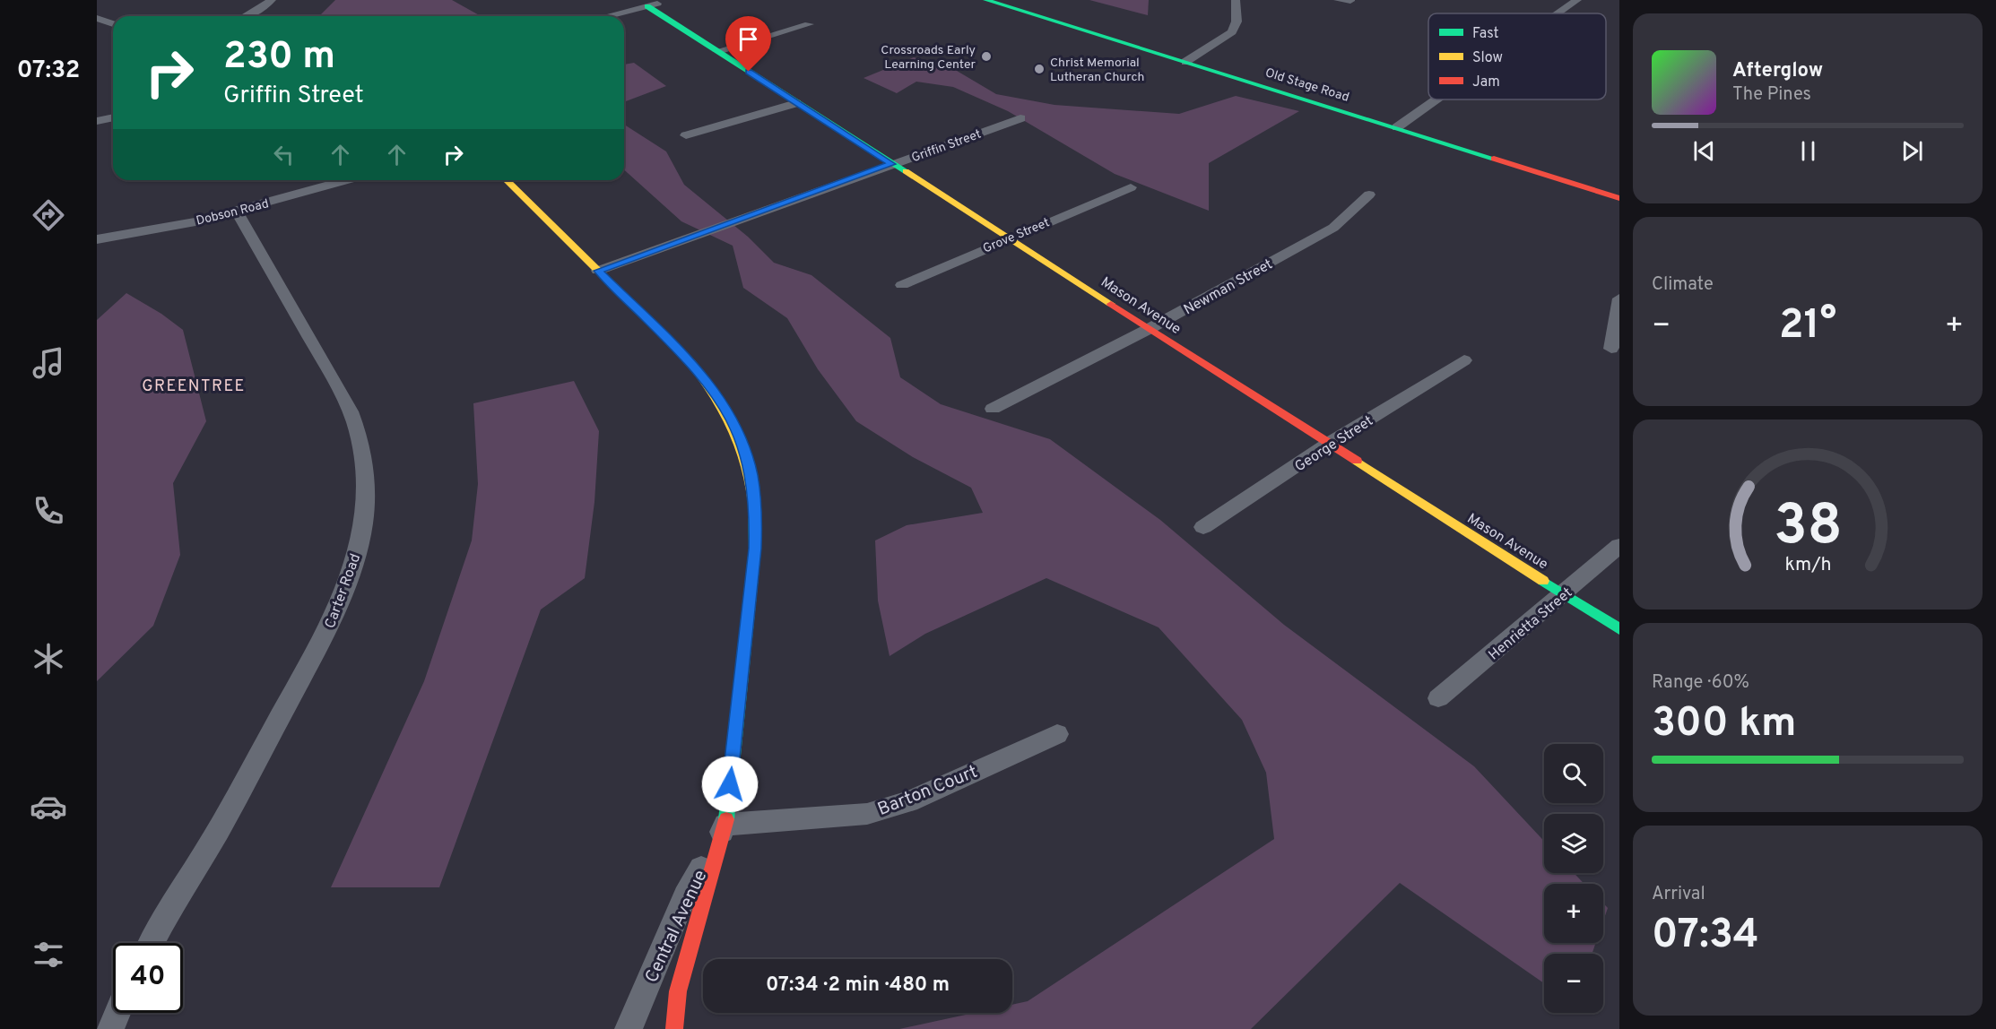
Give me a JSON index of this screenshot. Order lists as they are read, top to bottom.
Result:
{
  "streets": {
    "street": [
      "Old Stage Road",
      "Griffin Street",
      "Dobson Road",
      "Grove Street",
      "Newman Street",
      "Mason Avenue",
      "George Street",
      "Carter Road",
      "Henrietta Street",
      "Barton Court",
      "Central Avenue"
    ]
  },
  "crossings": [
    ["Griffin Street", "Mason Avenue"],
    ["Griffin Street", "Central Avenue"],
    ["Dobson Road", "Carter Road"],
    ["Grove Street", "Mason Avenue"],
    ["Newman Street", "Mason Avenue"],
    ["Mason Avenue", "George Street"],
    ["Mason Avenue", "Henrietta Street"],
    ["Barton Court", "Central Avenue"]
  ],
  "districts": ["GREENTREE"],
  "places": ["Crossroads Early Learning Center", "Christ Memorial Lutheran Church"],
  "legend": ["Fast", "Slow", "Jam"],
  "page": {
    "tabs": "07:32",
    "turn": ["230 m", "Griffin Street"],
    "song": ["Afterglow", "The Pines"],
    "tile": [
      "Climate",
      ["Range · 60%", "300 km"],
      ["Arrival", "07:34"]
    ],
    "heat": ["−", "21°", "+"],
    "map_buttons": ["+", "−"],
    "limit": "40",
    "trip": "07:34 · 2 min · 480 m",
    "gauge": ["38", "km/h"]
  }
}
